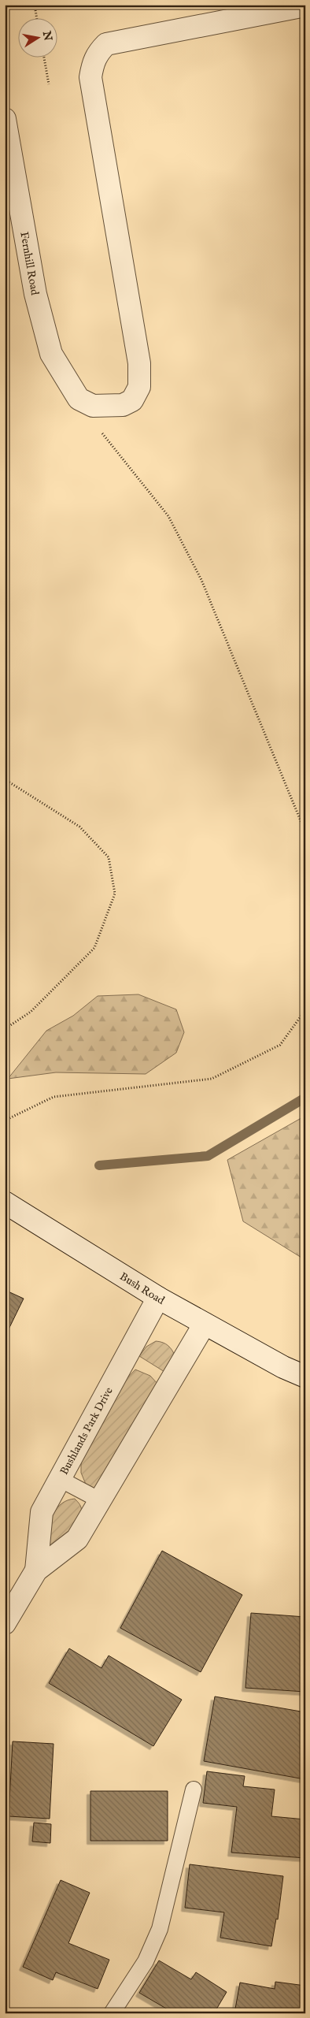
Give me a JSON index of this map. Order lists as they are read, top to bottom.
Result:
{
  "streets": {
    "street": ["Fernhill Road", "Bush Road", "Bushlands Park Drive"]
  },
  "crossings": [
    ["Bush Road", "Bushlands Park Drive"]
  ],
  "north": "right"
}
